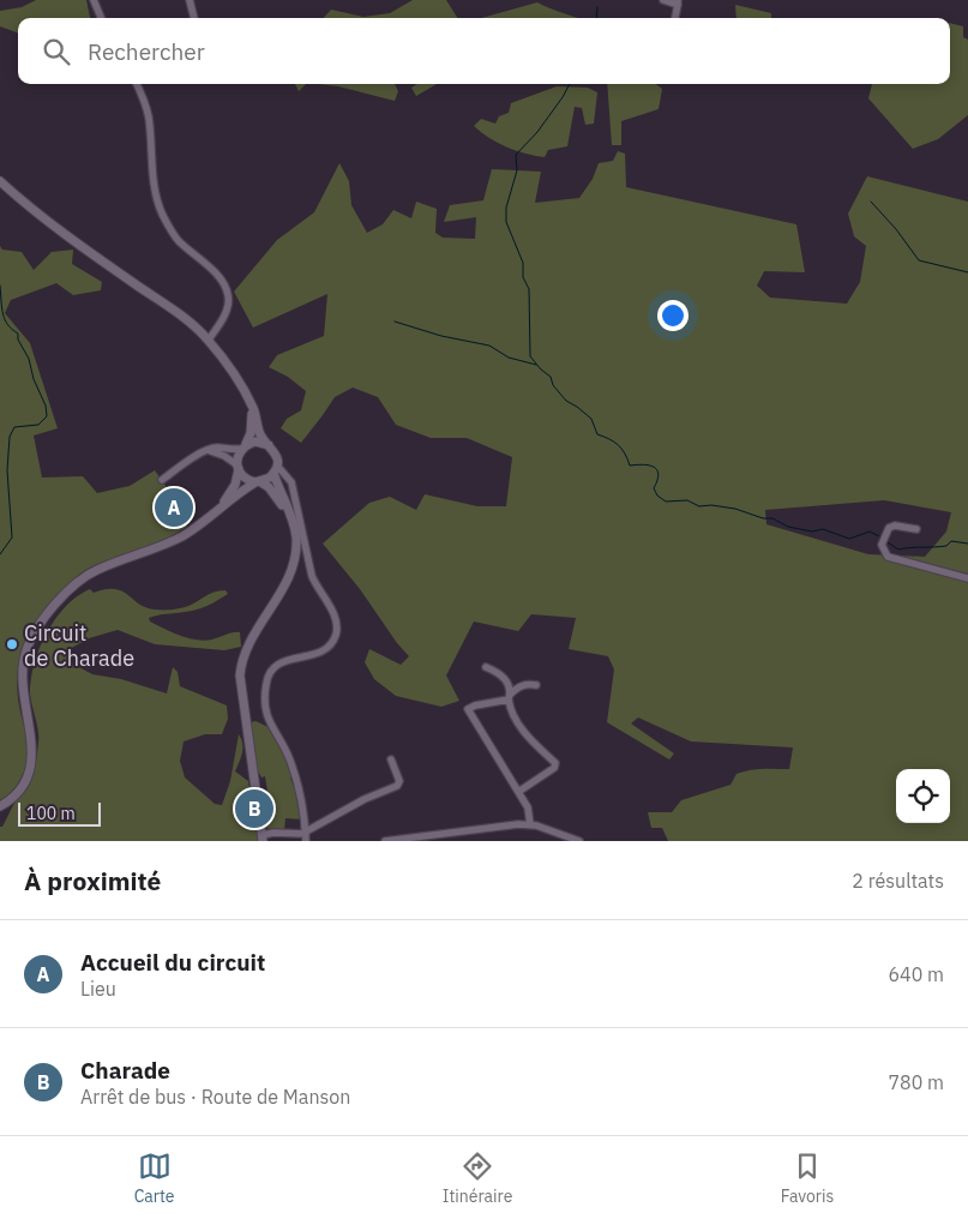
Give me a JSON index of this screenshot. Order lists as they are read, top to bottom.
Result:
{
  "places": ["Circuit de Charade"],
  "scale_bar": "100 m",
  "page": {
    "search": "Rechercher",
    "pins": ["A", "B"],
    "scale": "100 m",
    "heading": ["À proximité", "2 résultats"],
    "list": [
      {
        "mark": "A",
        "name": "Accueil du circuit",
        "note": "Lieu",
        "value": "640 m"
      },
      {
        "mark": "B",
        "name": "Charade",
        "note": "Arrêt de bus · Route de Manson",
        "value": "780 m"
      }
    ],
    "nav": ["Carte", "Itinéraire", "Favoris"]
  }
}
